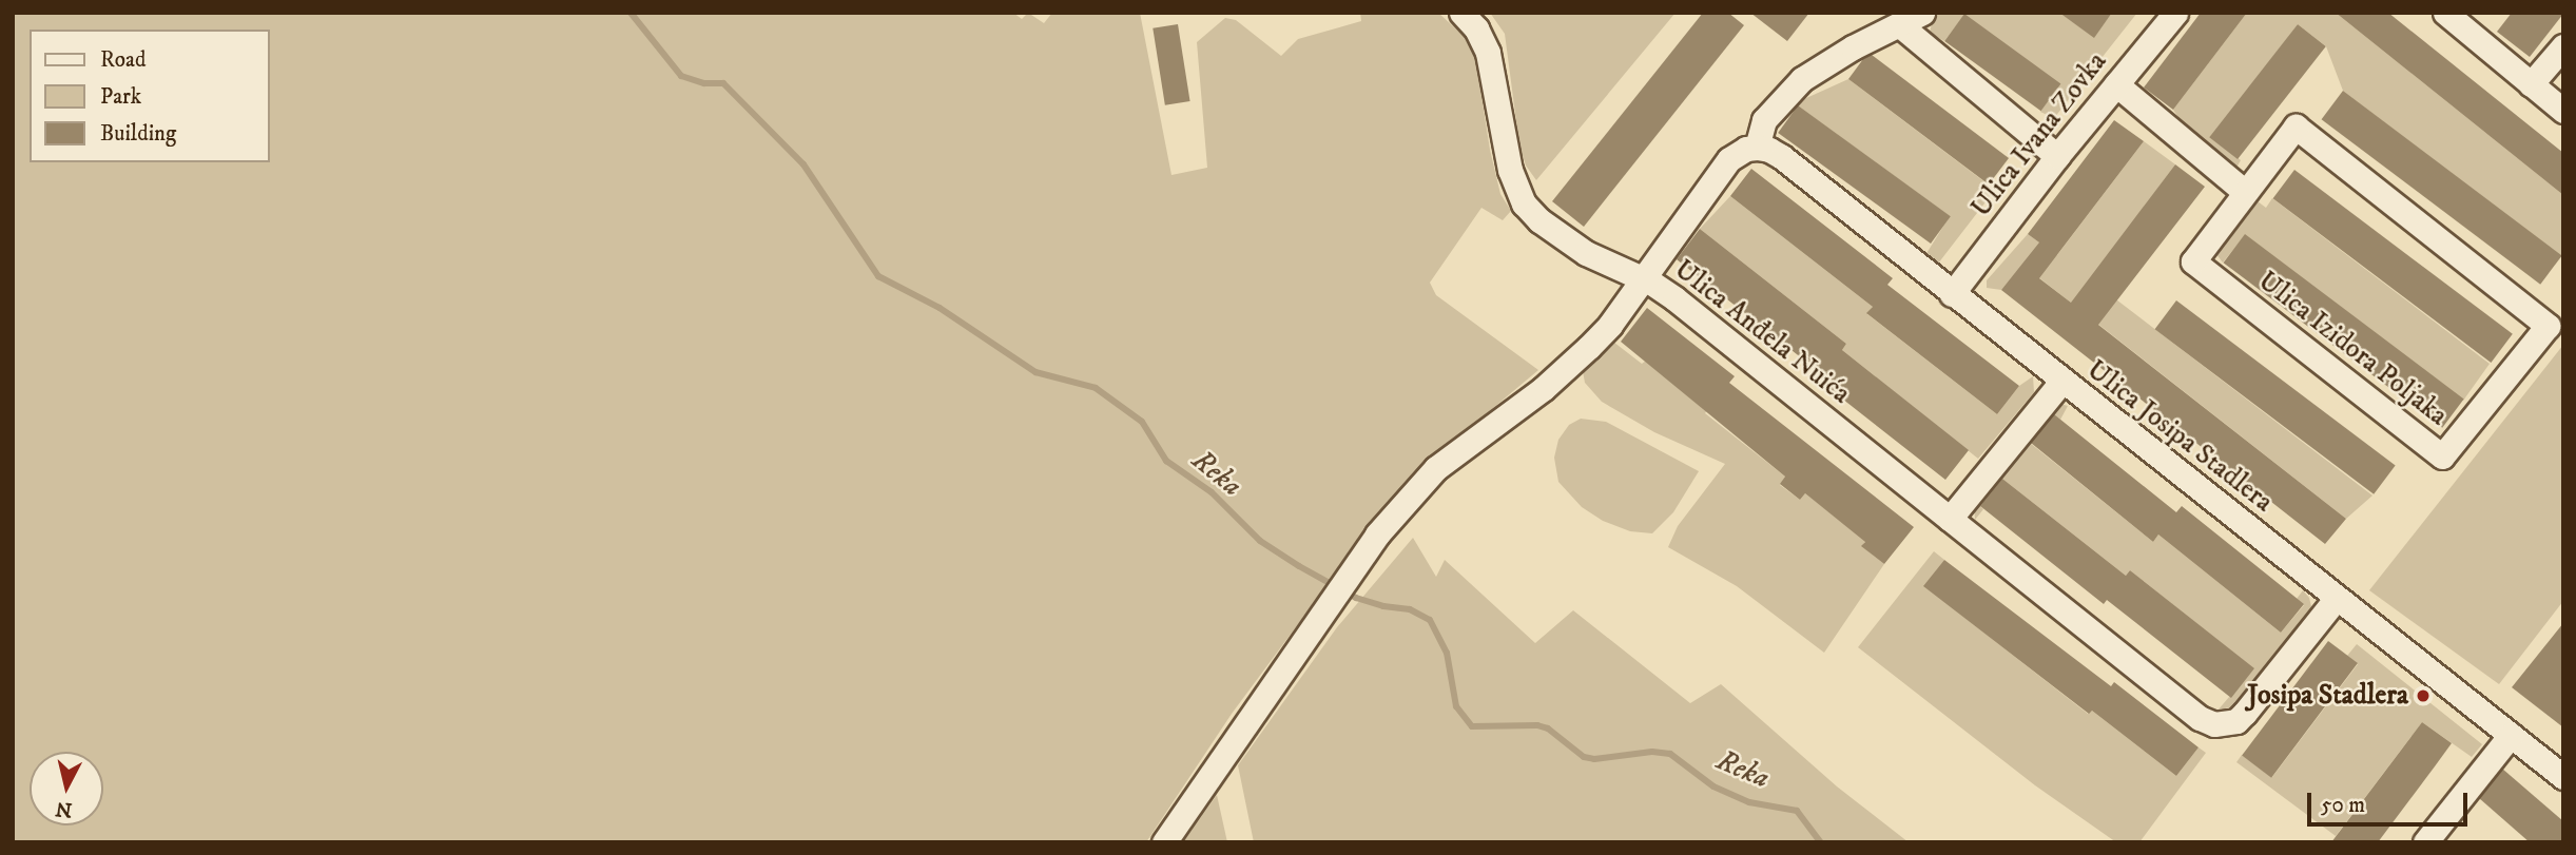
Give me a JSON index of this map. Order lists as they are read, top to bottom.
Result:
{
  "streets": {
    "street": [
      "Ulica Ivana Zovka",
      "Ulica Anđela Nuića",
      "Ulica Izidora Poljaka",
      "Ulica Josipa Stadlera"
    ]
  },
  "crossings": [
    ["Ulica Ivana Zovka", "Ulica Josipa Stadlera"],
    ["Ulica Anđela Nuića", "Ulica Josipa Stadlera"]
  ],
  "water": ["Reka"],
  "places": ["Josipa Stadlera"],
  "legend": ["Road", "Park", "Building"],
  "scale_bar": "50 m",
  "north": "bottom"
}
